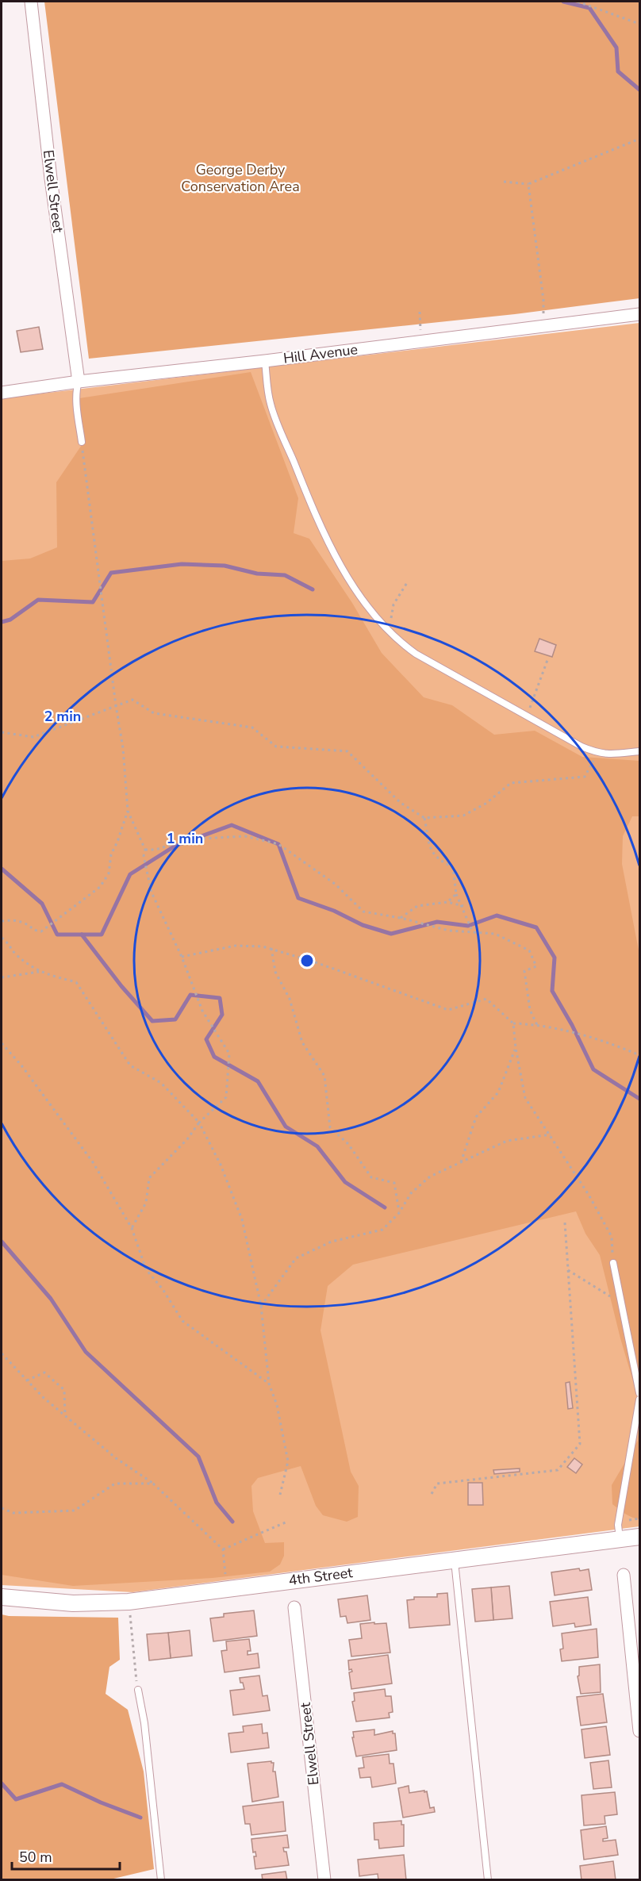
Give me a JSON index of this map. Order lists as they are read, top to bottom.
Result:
{
  "streets": {
    "street": ["Elwell Street", "Hill Avenue", "4th Street"]
  },
  "crossings": [
    ["Elwell Street", "Hill Avenue"]
  ],
  "parks": ["George Derby Conservation Area"],
  "scale_bar": "50 m",
  "rings": ["2 min", "1 min"]
}
